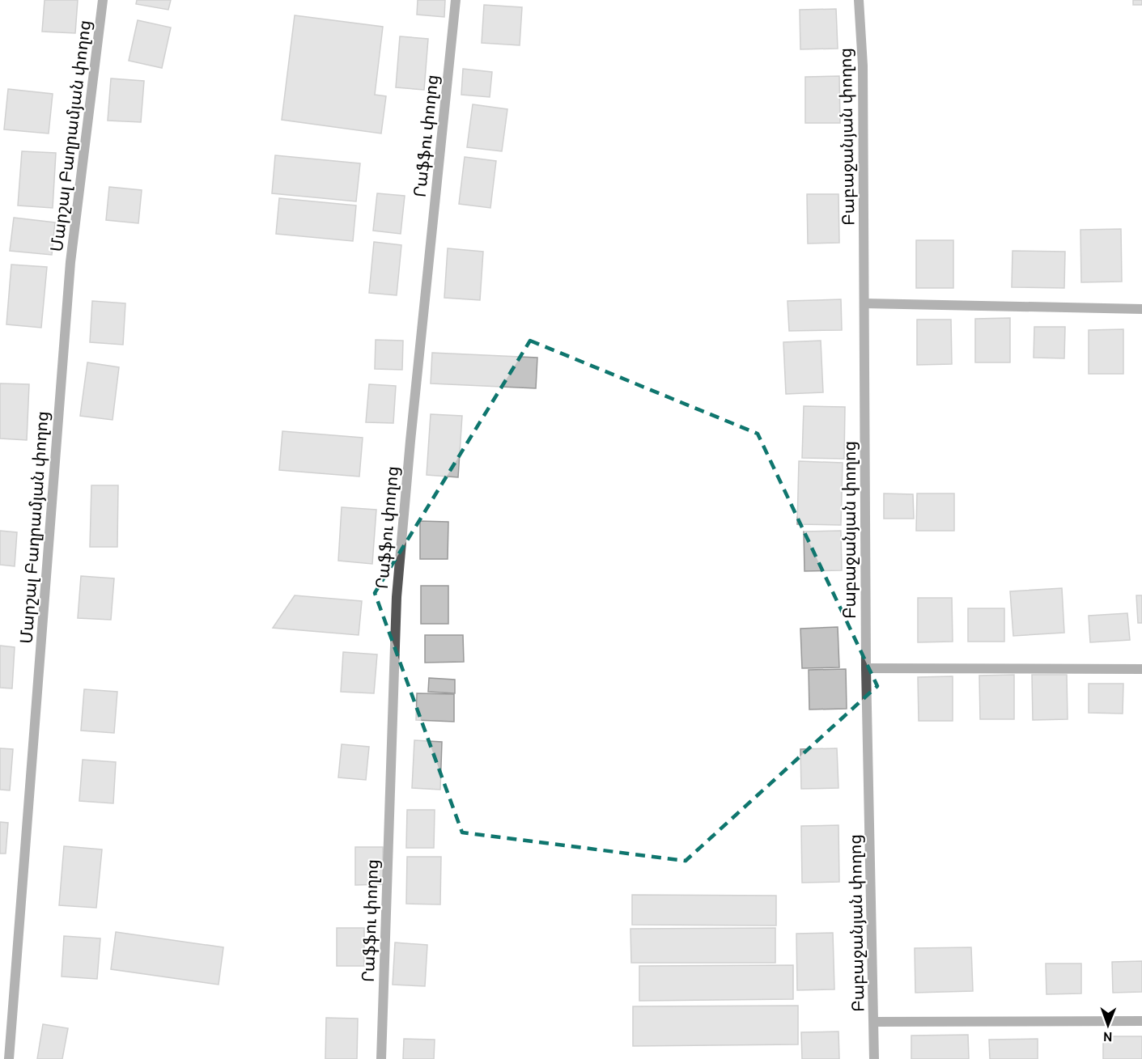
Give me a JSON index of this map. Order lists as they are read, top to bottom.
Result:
{
  "streets": {
    "street": ["Մարշալ Բաղրամյան փողոց", "Րաֆֆու փողոց", "Բաբաջանյան փողոց"]
  },
  "north": "bottom"
}
